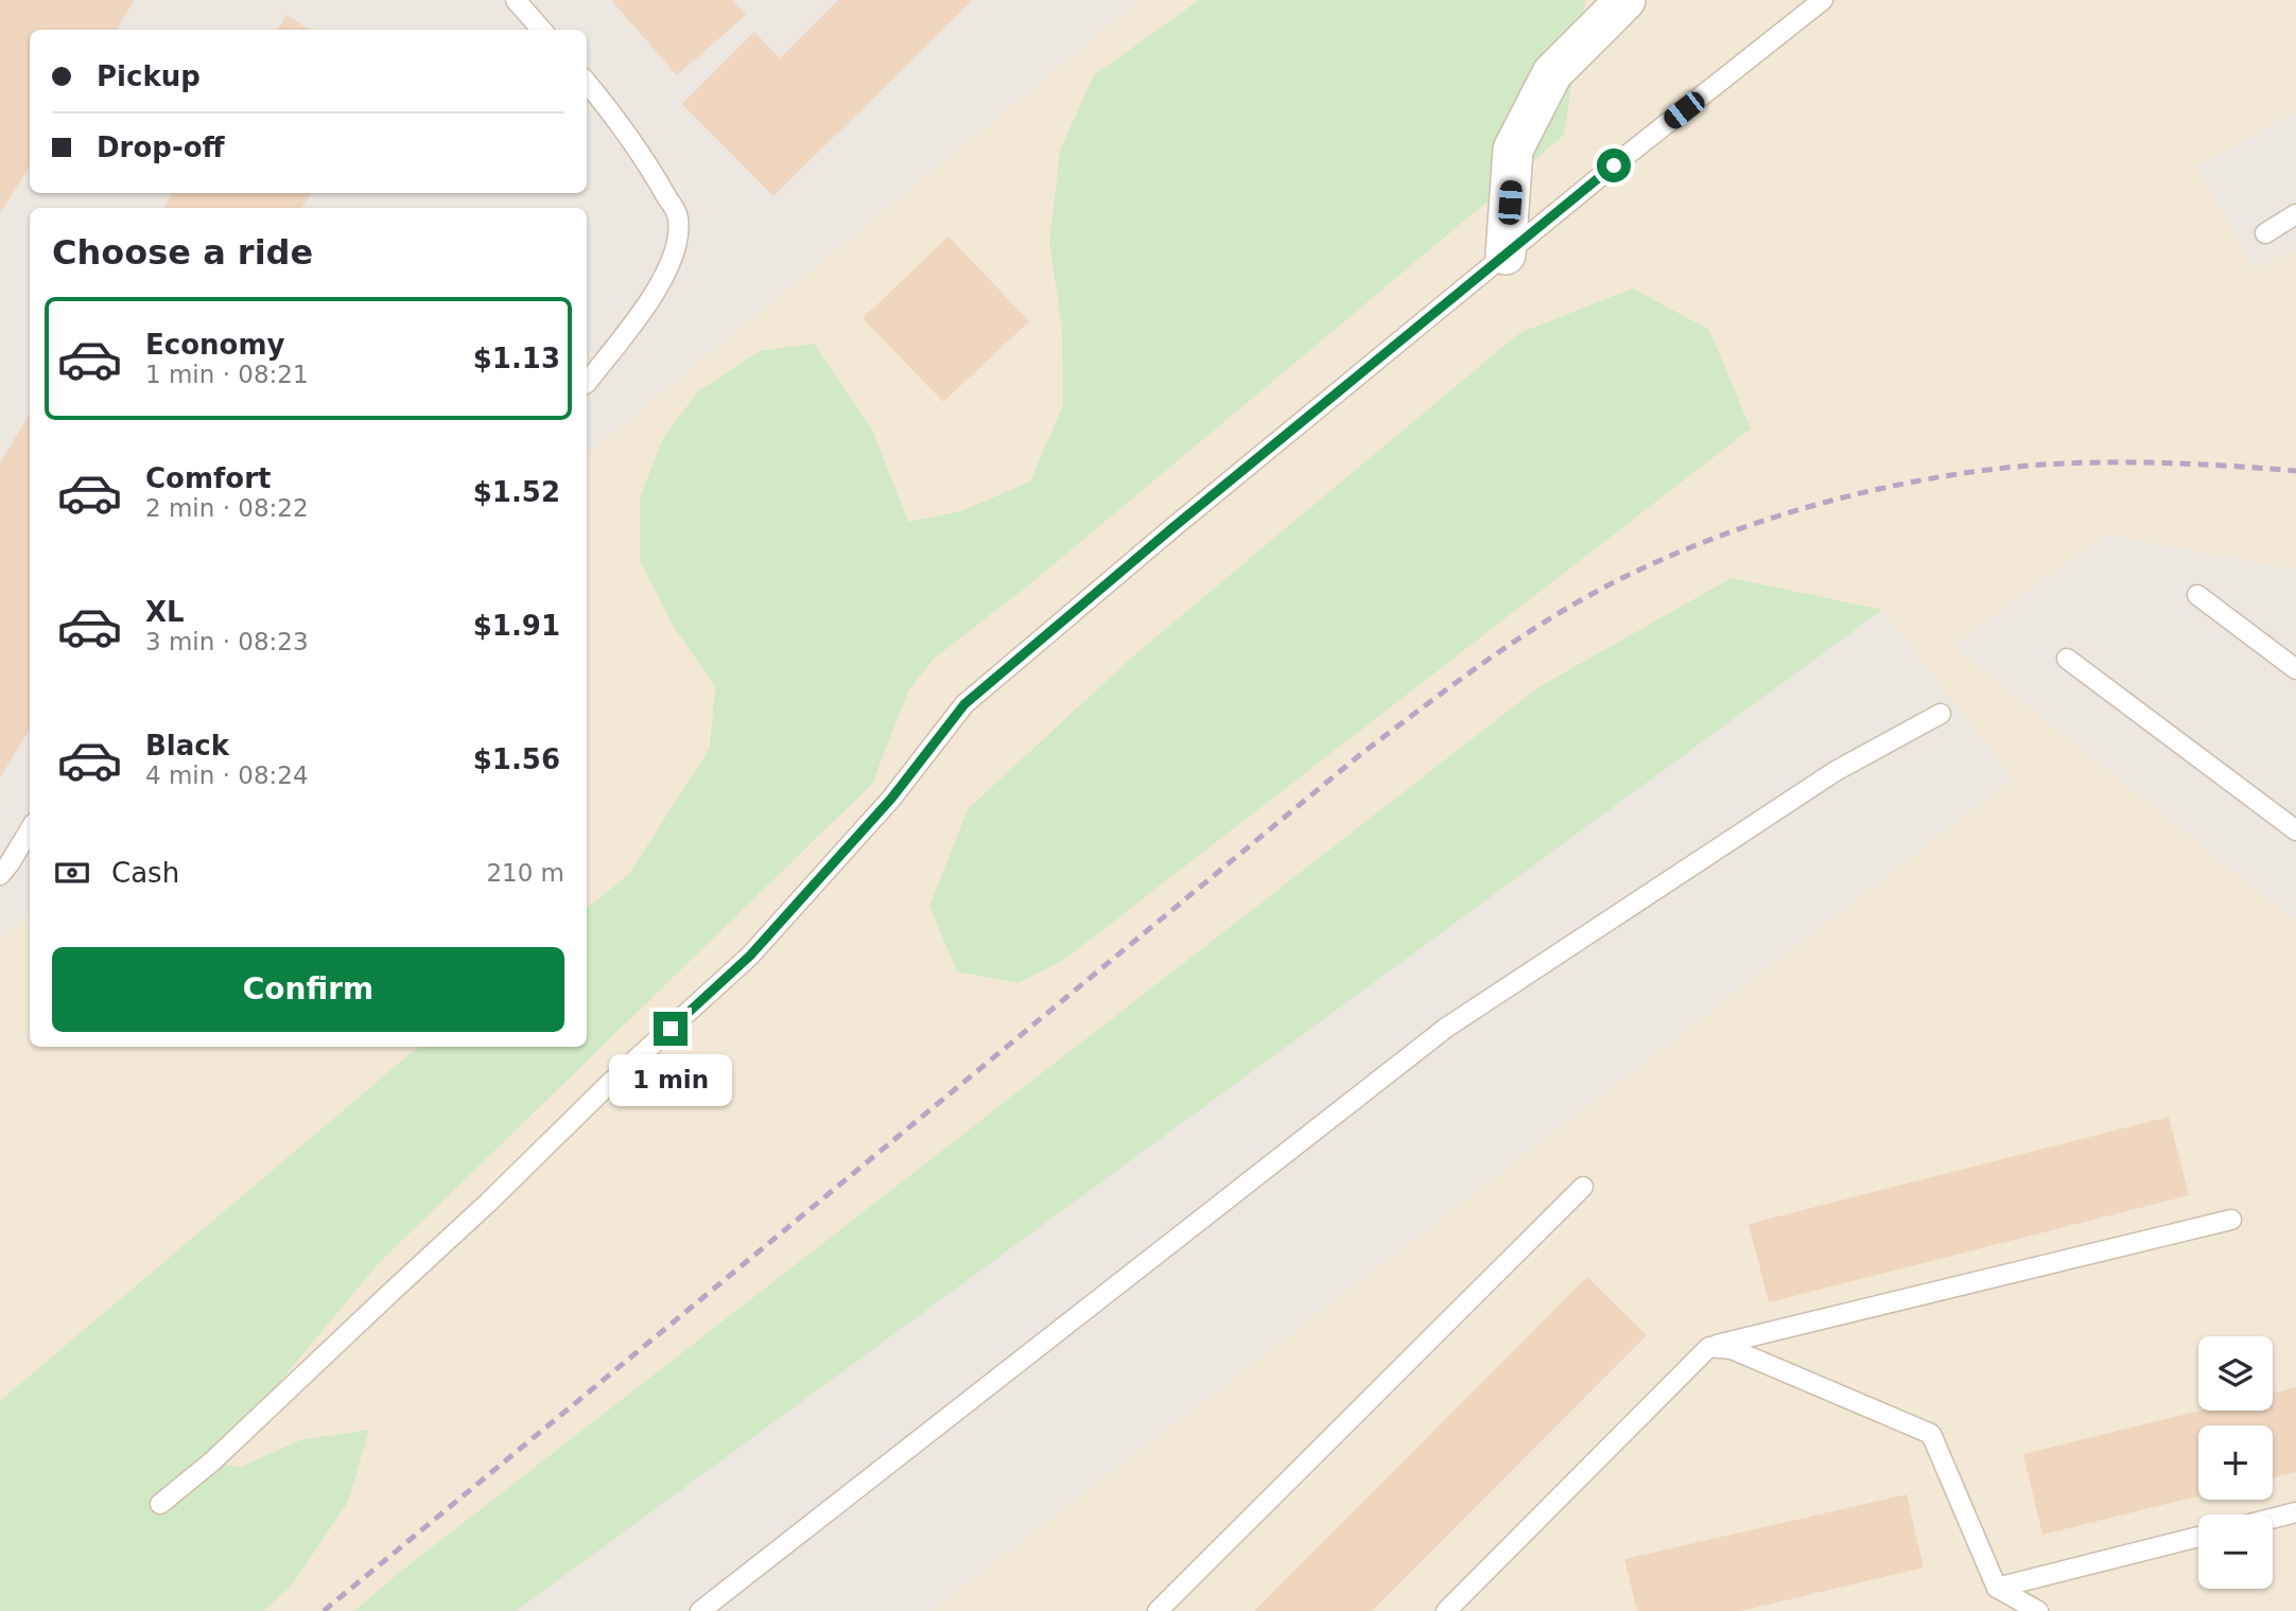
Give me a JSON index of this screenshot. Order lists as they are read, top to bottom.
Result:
{
  "page": {
    "banner": ["Pickup", "Drop-off"],
    "heading": "Choose a ride",
    "list": [
      {
        "name": "Economy",
        "note": "1 min · 08:21",
        "value": "$1.13"
      },
      {
        "name": "Comfort",
        "note": "2 min · 08:22",
        "value": "$1.52"
      },
      {
        "name": "XL",
        "note": "3 min · 08:23",
        "value": "$1.91"
      },
      {
        "name": "Black",
        "note": "4 min · 08:24",
        "value": "$1.56"
      }
    ],
    "pay": ["Cash", "210 m"],
    "buttons": "Confirm",
    "bubble": "1 min",
    "map_buttons": ["+", "−"]
  }
}
